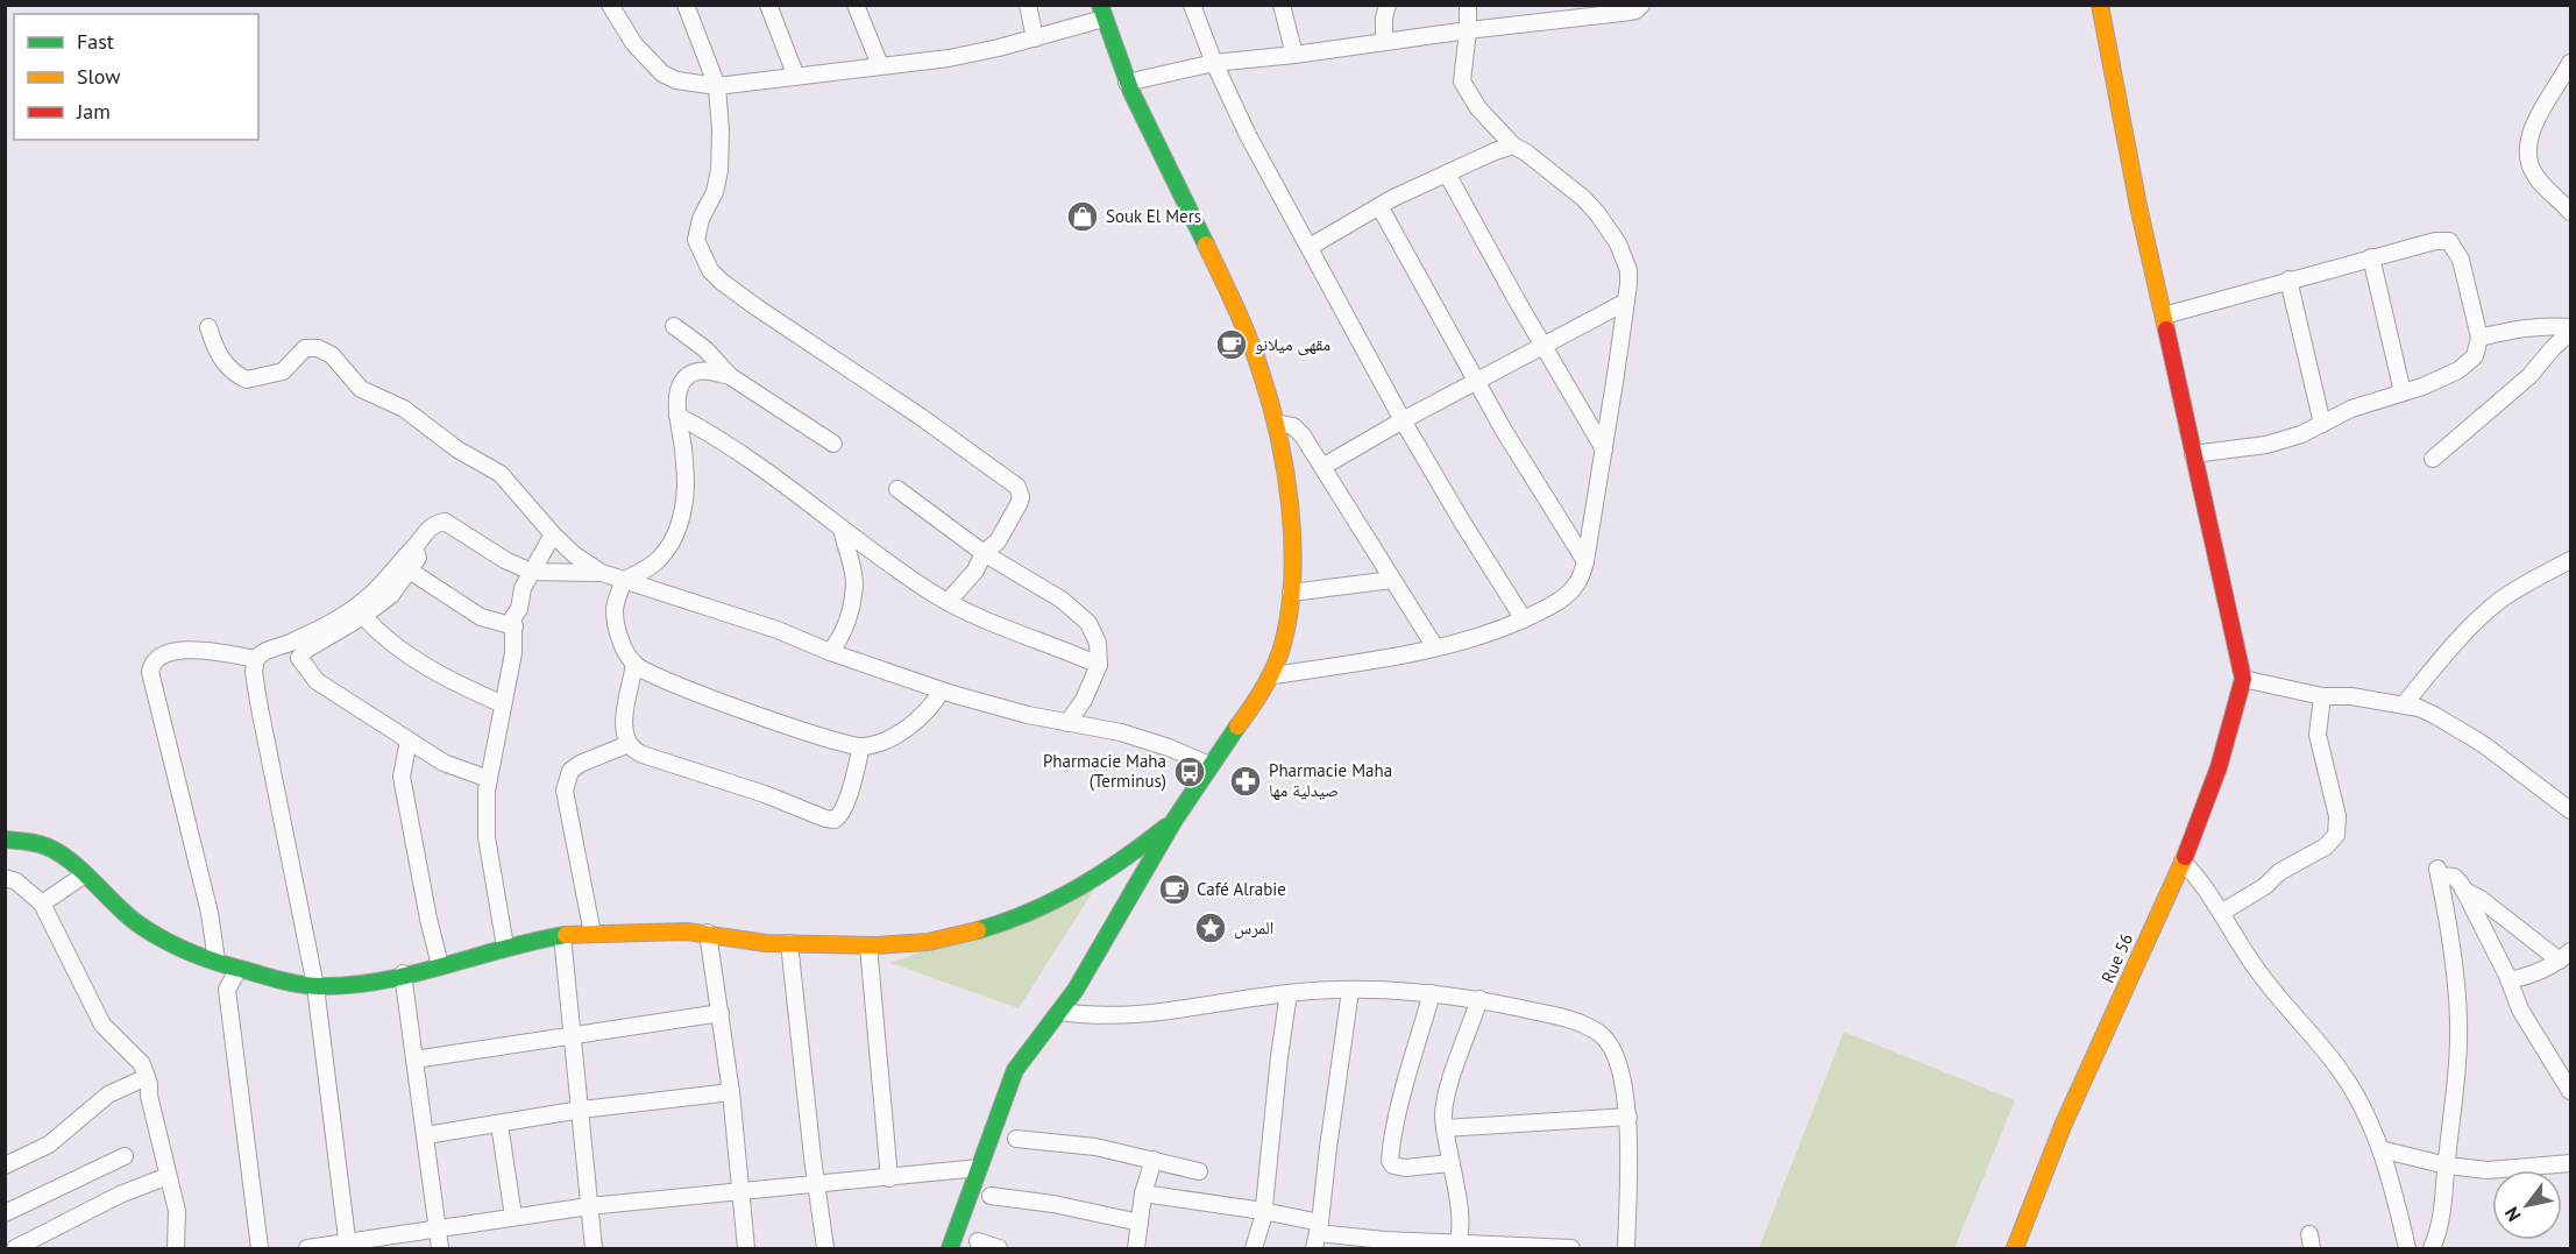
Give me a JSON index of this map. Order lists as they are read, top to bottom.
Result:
{
  "streets": {
    "street": ["Rue 56"]
  },
  "places": {
    "shop": ["Souk El Mers"],
    "cafe": ["مقهى ميلانو", "Café Alrabie"],
    "bus stop": ["Pharmacie Maha (Terminus)"],
    "pharmacy": ["Pharmacie Maha صيدلية مها"],
    "place": ["المرس"]
  },
  "legend": ["Fast", "Slow", "Jam"],
  "north": "bottom left"
}
